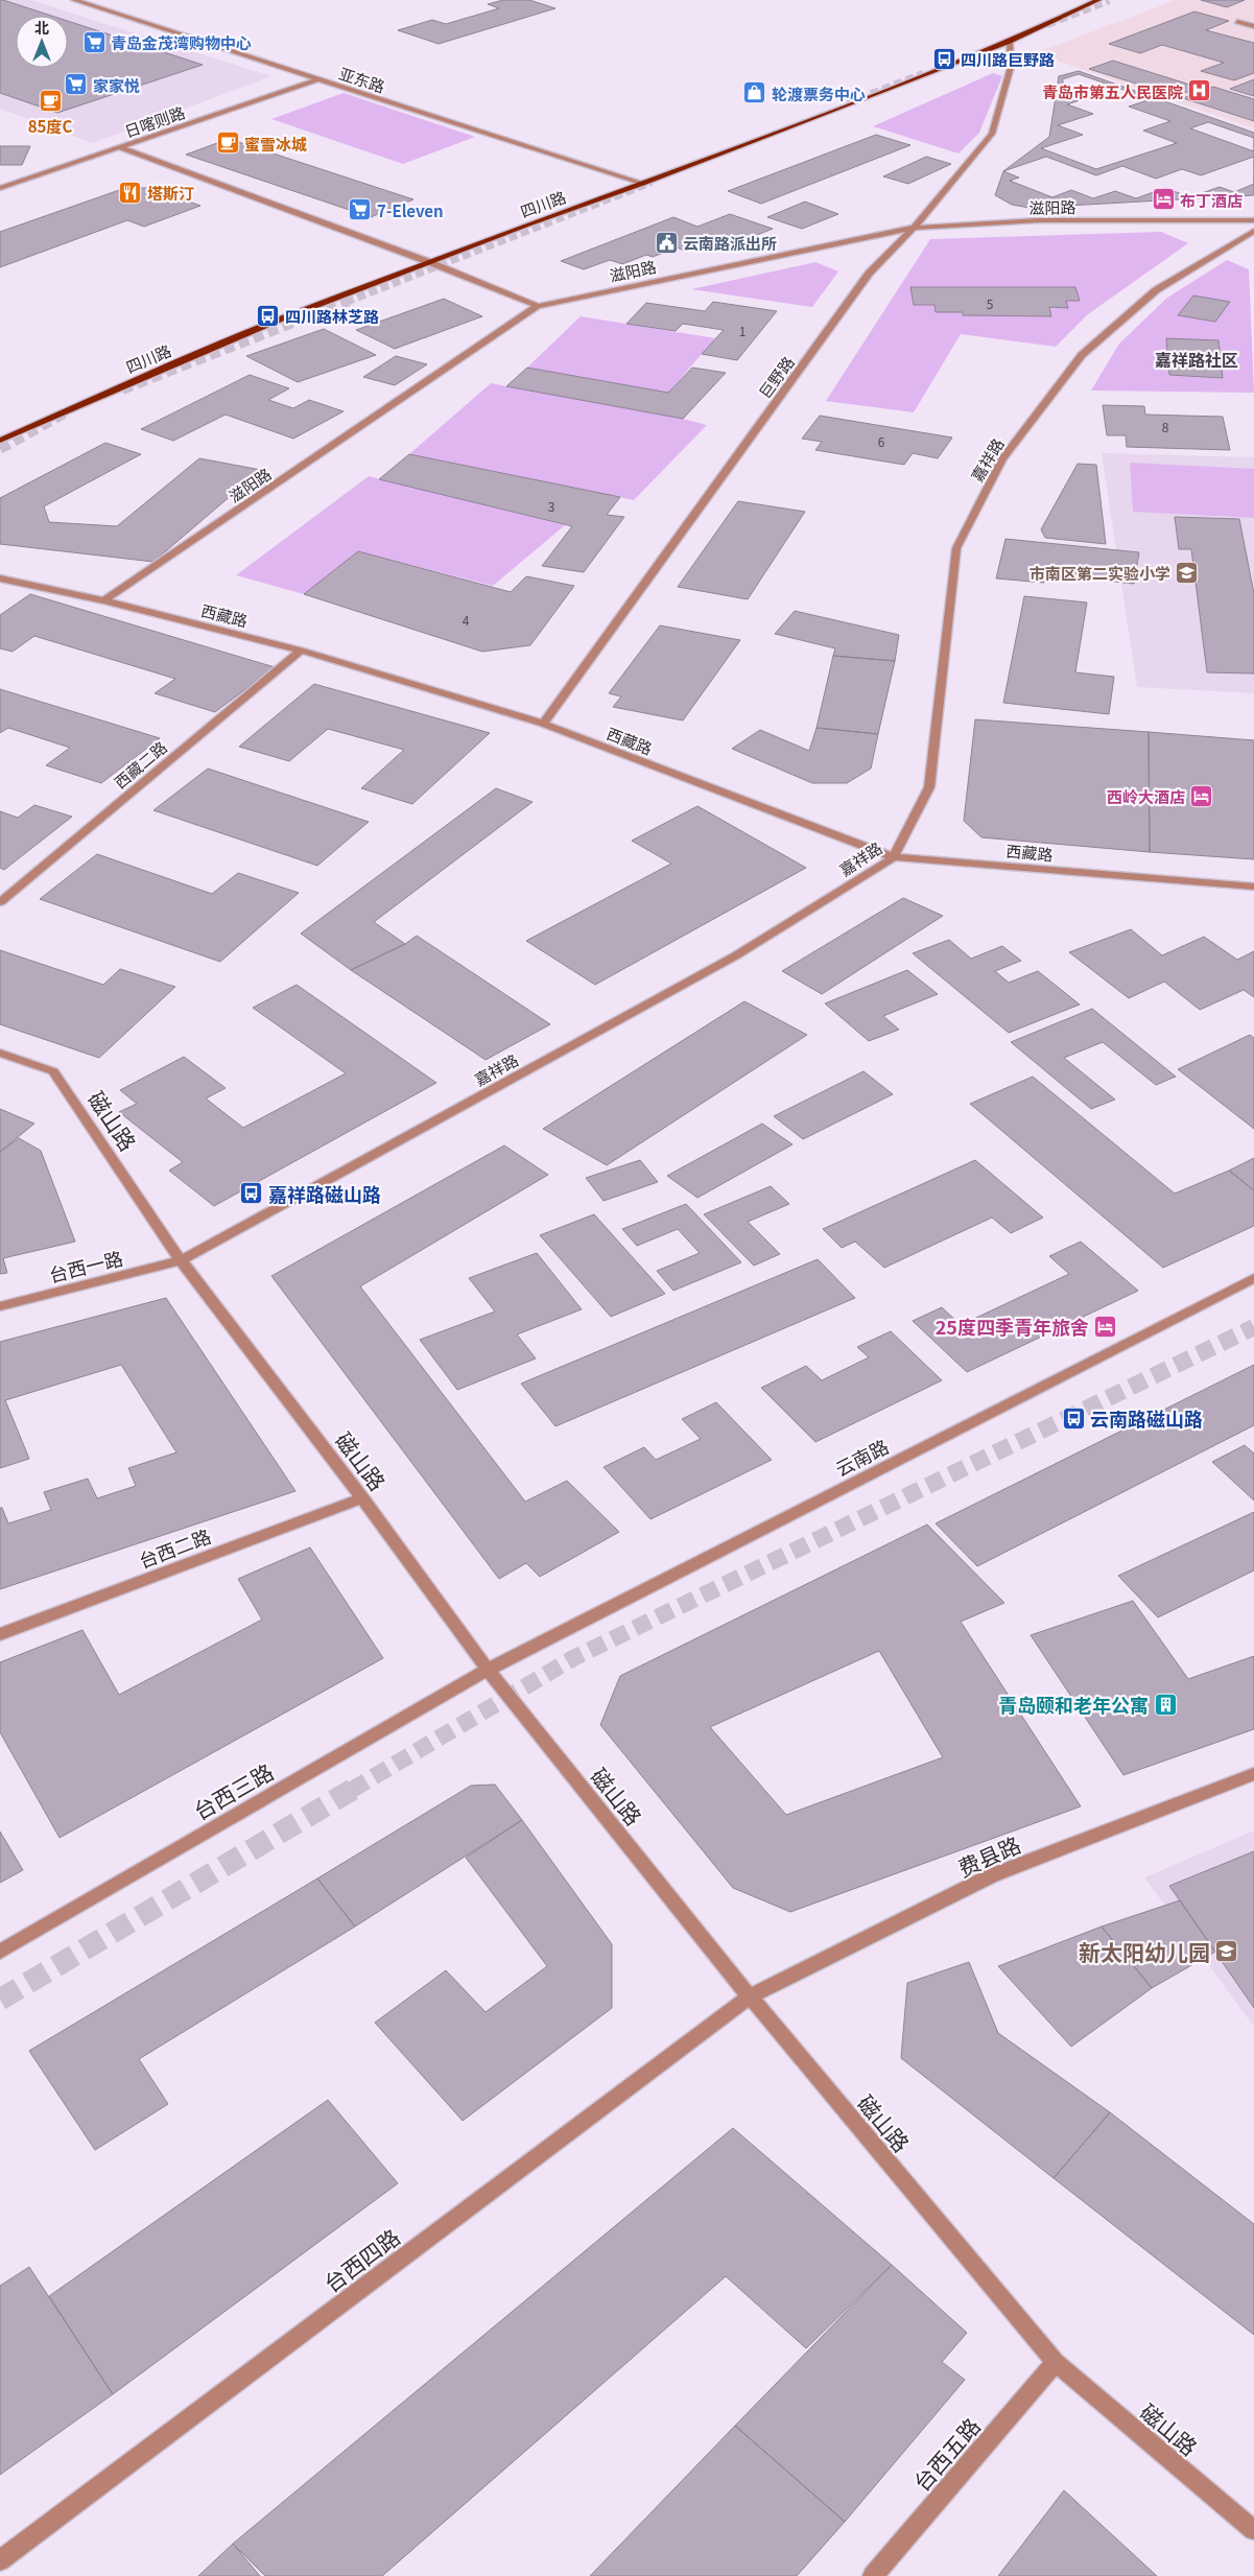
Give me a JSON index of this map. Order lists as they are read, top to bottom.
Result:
{
  "streets": {
    "main road": ["四川路"],
    "street": [
      "亚东路",
      "日喀则路",
      "滋阳路",
      "巨野路",
      "嘉祥路",
      "西藏路",
      "西藏二路",
      "磁山路",
      "台西一路",
      "云南路",
      "台西二路",
      "台西三路",
      "费县路",
      "台西四路",
      "台西五路"
    ]
  },
  "crossings": [
    ["亚东路", "日喀则路"],
    ["亚东路", "四川路"],
    ["四川路", "巨野路"],
    ["滋阳路", "巨野路"],
    ["滋阳路", "西藏路"],
    ["巨野路", "西藏路"],
    ["嘉祥路", "西藏路"],
    ["嘉祥路", "磁山路"],
    ["嘉祥路", "台西一路"],
    ["西藏路", "西藏二路"],
    ["磁山路", "台西一路"],
    ["磁山路", "云南路"],
    ["磁山路", "台西二路"],
    ["磁山路", "台西三路"],
    ["磁山路", "费县路"],
    ["磁山路", "台西四路"],
    ["磁山路", "台西五路"],
    ["云南路", "台西三路"],
    ["费县路", "台西四路"]
  ],
  "districts": ["嘉祥路社区"],
  "places": {
    "supermarket": ["青岛金茂湾购物中心", "家家悦", "7-Eleven"],
    "bus stop": [
      "四川路巨野路",
      "四川路林芝路",
      "嘉祥路磁山路",
      "云南路磁山路"
    ],
    "hospital": ["青岛市第五人民医院"],
    "shop": ["轮渡票务中心"],
    "cafe": ["85度C", "蜜雪冰城"],
    "restaurant": ["塔斯汀"],
    "hotel": ["布丁酒店", "西岭大酒店", "25度四季青年旅舍"],
    "public building": ["云南路派出所"],
    "school or university": ["市南区第二实验小学", "新太阳幼儿园"],
    "building": ["青岛颐和老年公寓"]
  },
  "house_numbers": [
    "5",
    "1",
    "8",
    "6",
    "3",
    "4"
  ],
  "north": "top"
}
